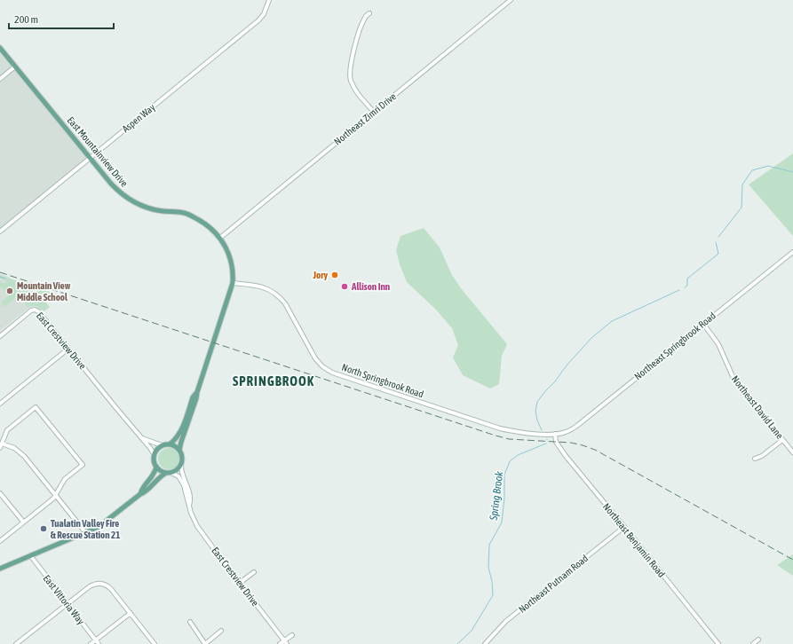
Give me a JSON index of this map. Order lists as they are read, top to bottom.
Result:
{
  "streets": {
    "main road": ["East Mountainview Drive"],
    "street": [
      "Aspen Way",
      "Northeast Zimri Drive",
      "East Crestview Drive",
      "Northeast Springbrook Road",
      "North Springbrook Road",
      "Northeast David Lane",
      "Northeast Benjamin Road",
      "Northeast Putnam Road",
      "East Vittoria Way"
    ]
  },
  "crossings": [
    ["Aspen Way", "East Mountainview Drive"],
    ["Northeast Zimri Drive", "East Mountainview Drive"],
    ["East Mountainview Drive", "North Springbrook Road"],
    ["Northeast Springbrook Road", "North Springbrook Road"],
    ["Northeast Springbrook Road", "Northeast David Lane"],
    ["Northeast Springbrook Road", "Northeast Benjamin Road"],
    ["North Springbrook Road", "Northeast Benjamin Road"],
    ["Northeast Benjamin Road", "Northeast Putnam Road"]
  ],
  "districts": ["SPRINGBROOK"],
  "water": ["Spring Brook"],
  "places": [
    "Jory",
    "Allison Inn",
    "Mountain View Middle School",
    "Tualatin Valley Fire & Rescue Station 21"
  ],
  "scale_bar": "200 m"
}
